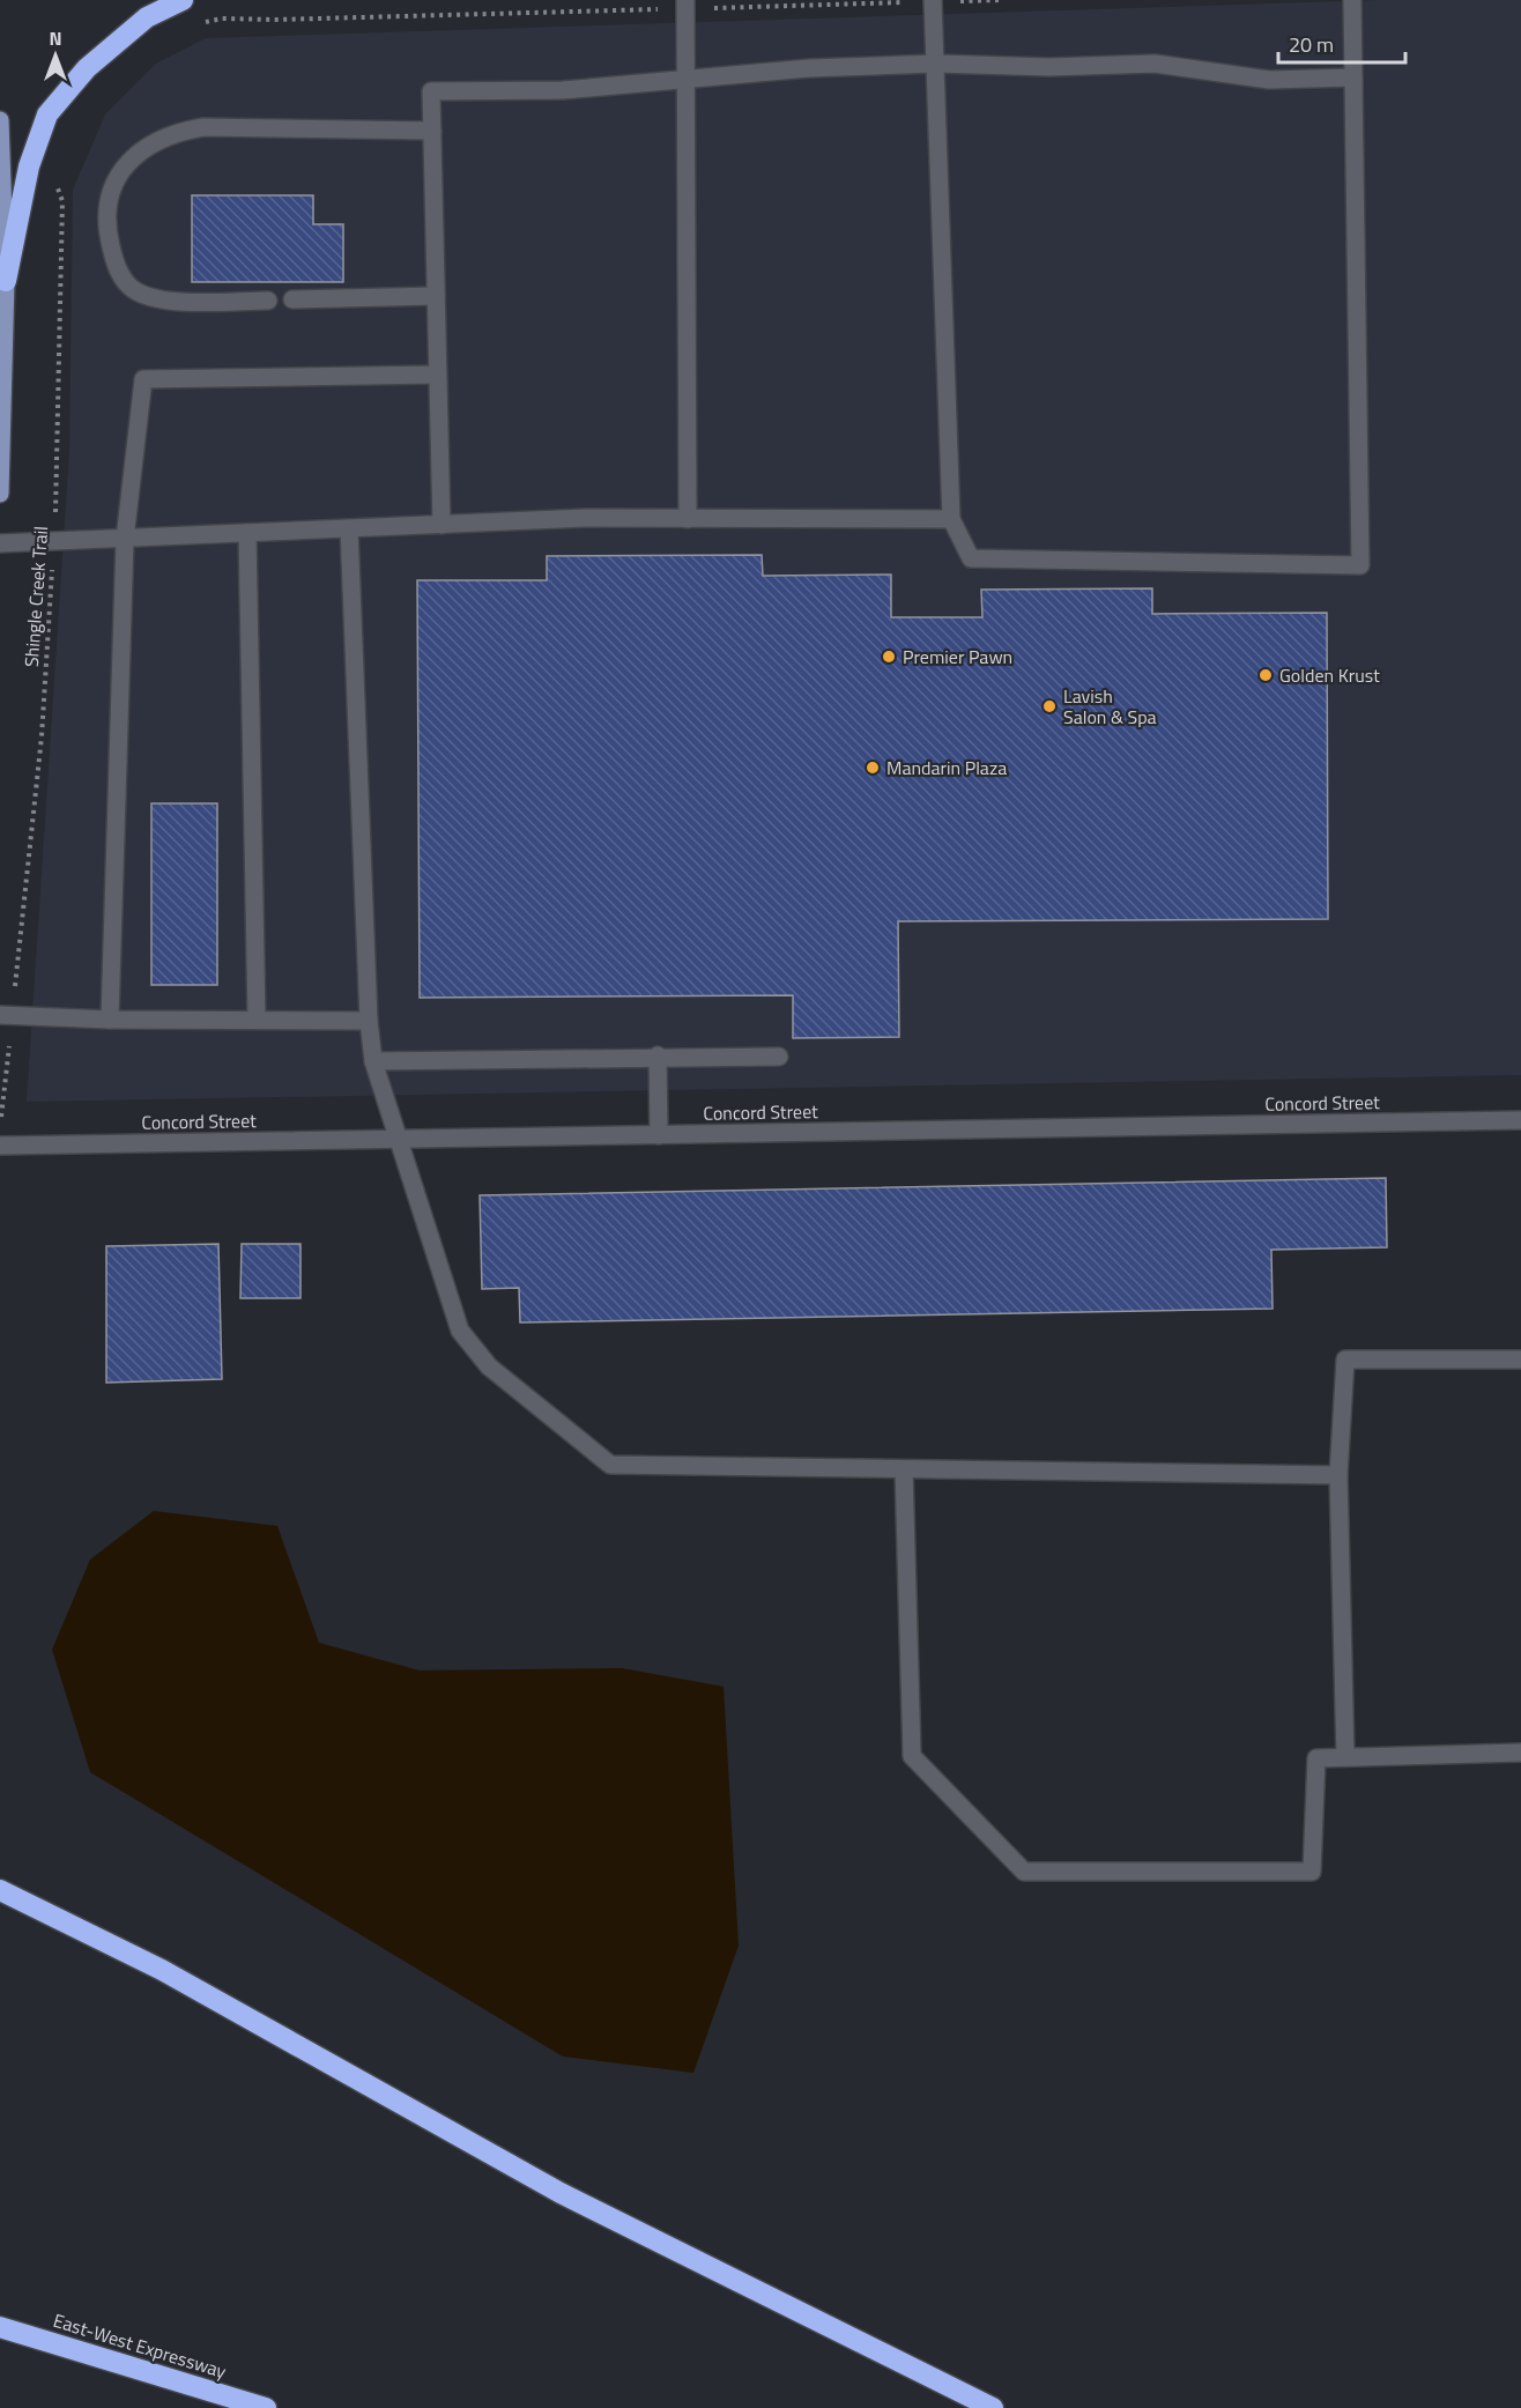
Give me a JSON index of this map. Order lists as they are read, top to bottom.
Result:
{
  "streets": {
    "highway": ["East-West Expressway"],
    "street": ["Concord Street"],
    "path": ["Shingle Creek Trail"]
  },
  "places": [
    "Premier Pawn",
    "Golden Krust",
    "Lavish Salon & Spa",
    "Mandarin Plaza"
  ],
  "scale_bar": "20 m",
  "north": "top"
}
